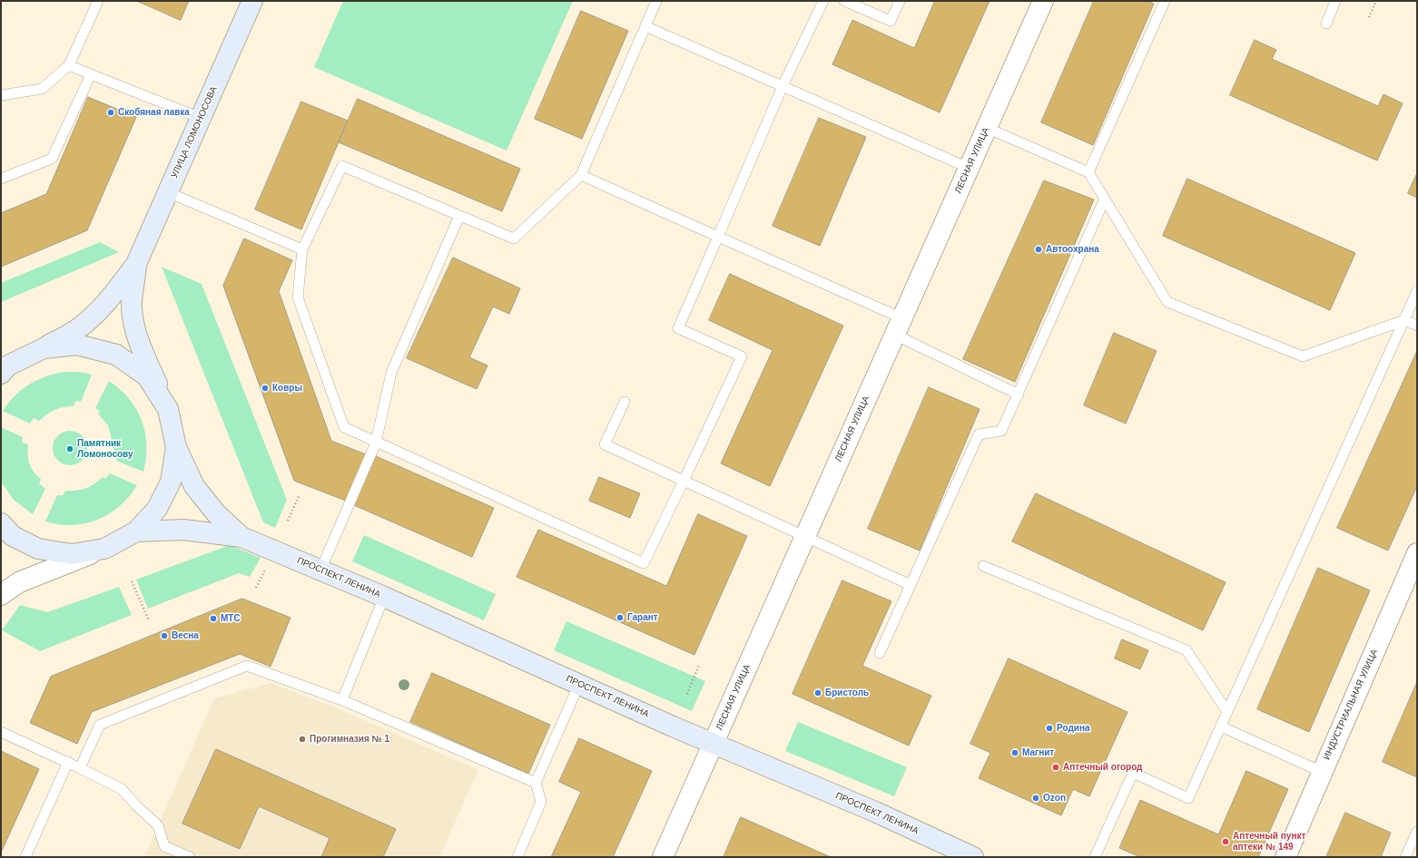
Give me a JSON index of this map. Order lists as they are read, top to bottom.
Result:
{
  "streets": {
    "main road": ["УЛИЦА ЛОМОНОСОВА", "ПРОСПЕКТ ЛЕНИНА"],
    "street": ["ЛЕСНАЯ УЛИЦА", "ИНДУСТРИАЛЬНАЯ УЛИЦА"]
  },
  "crossings": [
    ["ЛЕСНАЯ УЛИЦА", "ПРОСПЕКТ ЛЕНИНА"]
  ],
  "places": [
    "Скобяная лавка",
    "Автоохрана",
    "Ковры",
    "Памятник Ломоносову",
    "Гарант",
    "МТС",
    "Весна",
    "Бристоль",
    "Родина",
    "Прогимназия № 1",
    "Магнит",
    "Аптечный огород",
    "Ozon",
    "Аптечный пункт аптеки № 149"
  ]
}
